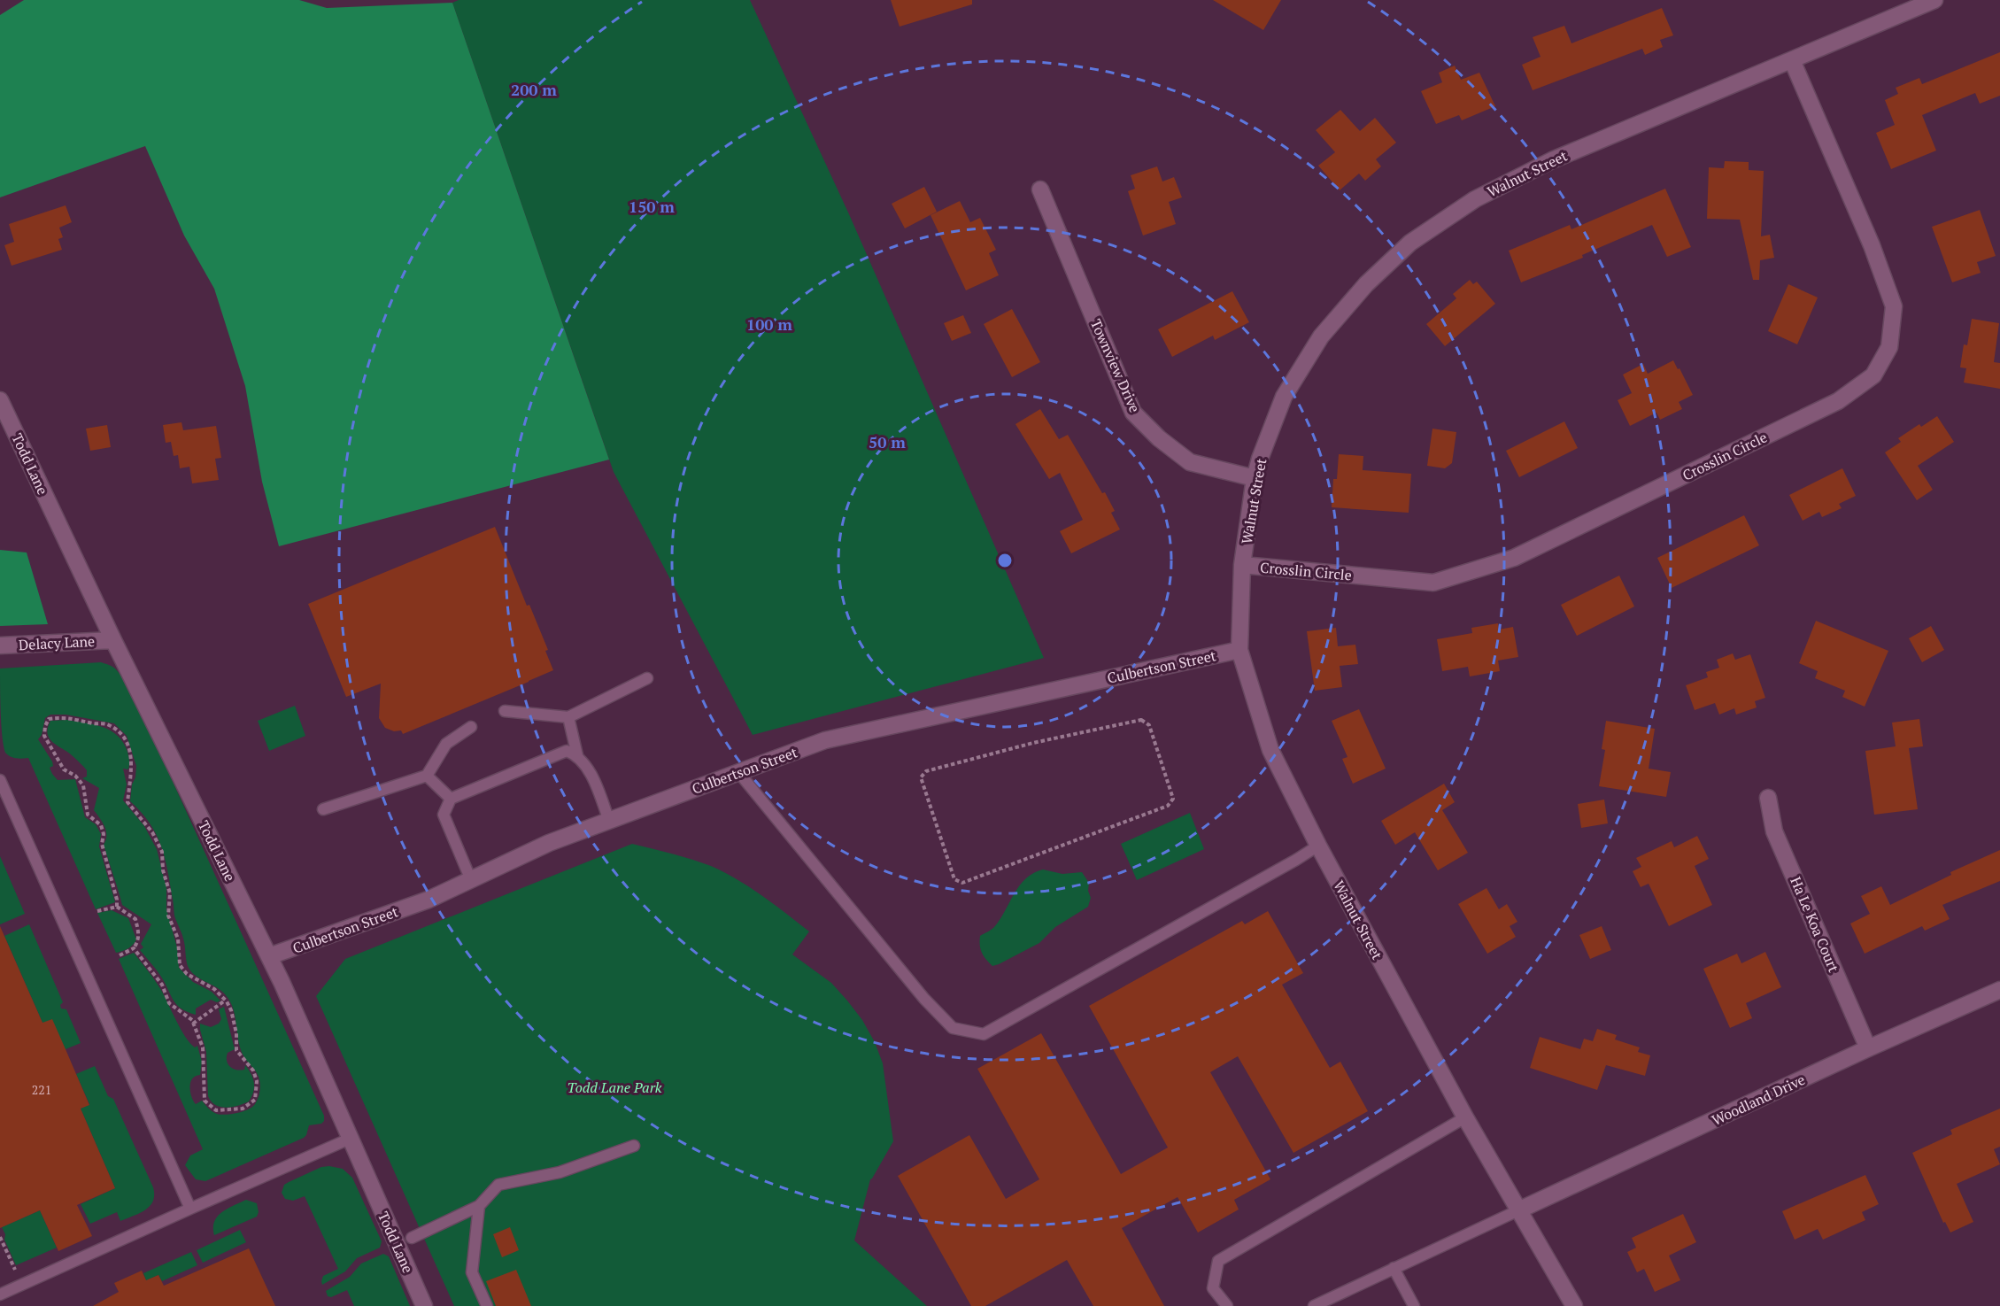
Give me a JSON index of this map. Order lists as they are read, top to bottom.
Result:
{
  "streets": {
    "street": [
      "Walnut Street",
      "Townview Drive",
      "Crosslin Circle",
      "Todd Lane",
      "Delacy Lane",
      "Culbertson Street",
      "Ha Le Koa Court",
      "Woodland Drive"
    ]
  },
  "crossings": [
    ["Walnut Street", "Townview Drive"],
    ["Walnut Street", "Crosslin Circle"],
    ["Walnut Street", "Culbertson Street"],
    ["Walnut Street", "Woodland Drive"],
    ["Todd Lane", "Delacy Lane"],
    ["Todd Lane", "Culbertson Street"],
    ["Ha Le Koa Court", "Woodland Drive"]
  ],
  "parks": ["Todd Lane Park"],
  "house_numbers": ["221"],
  "rings": [
    "200 m",
    "150 m",
    "100 m",
    "50 m"
  ]
}
